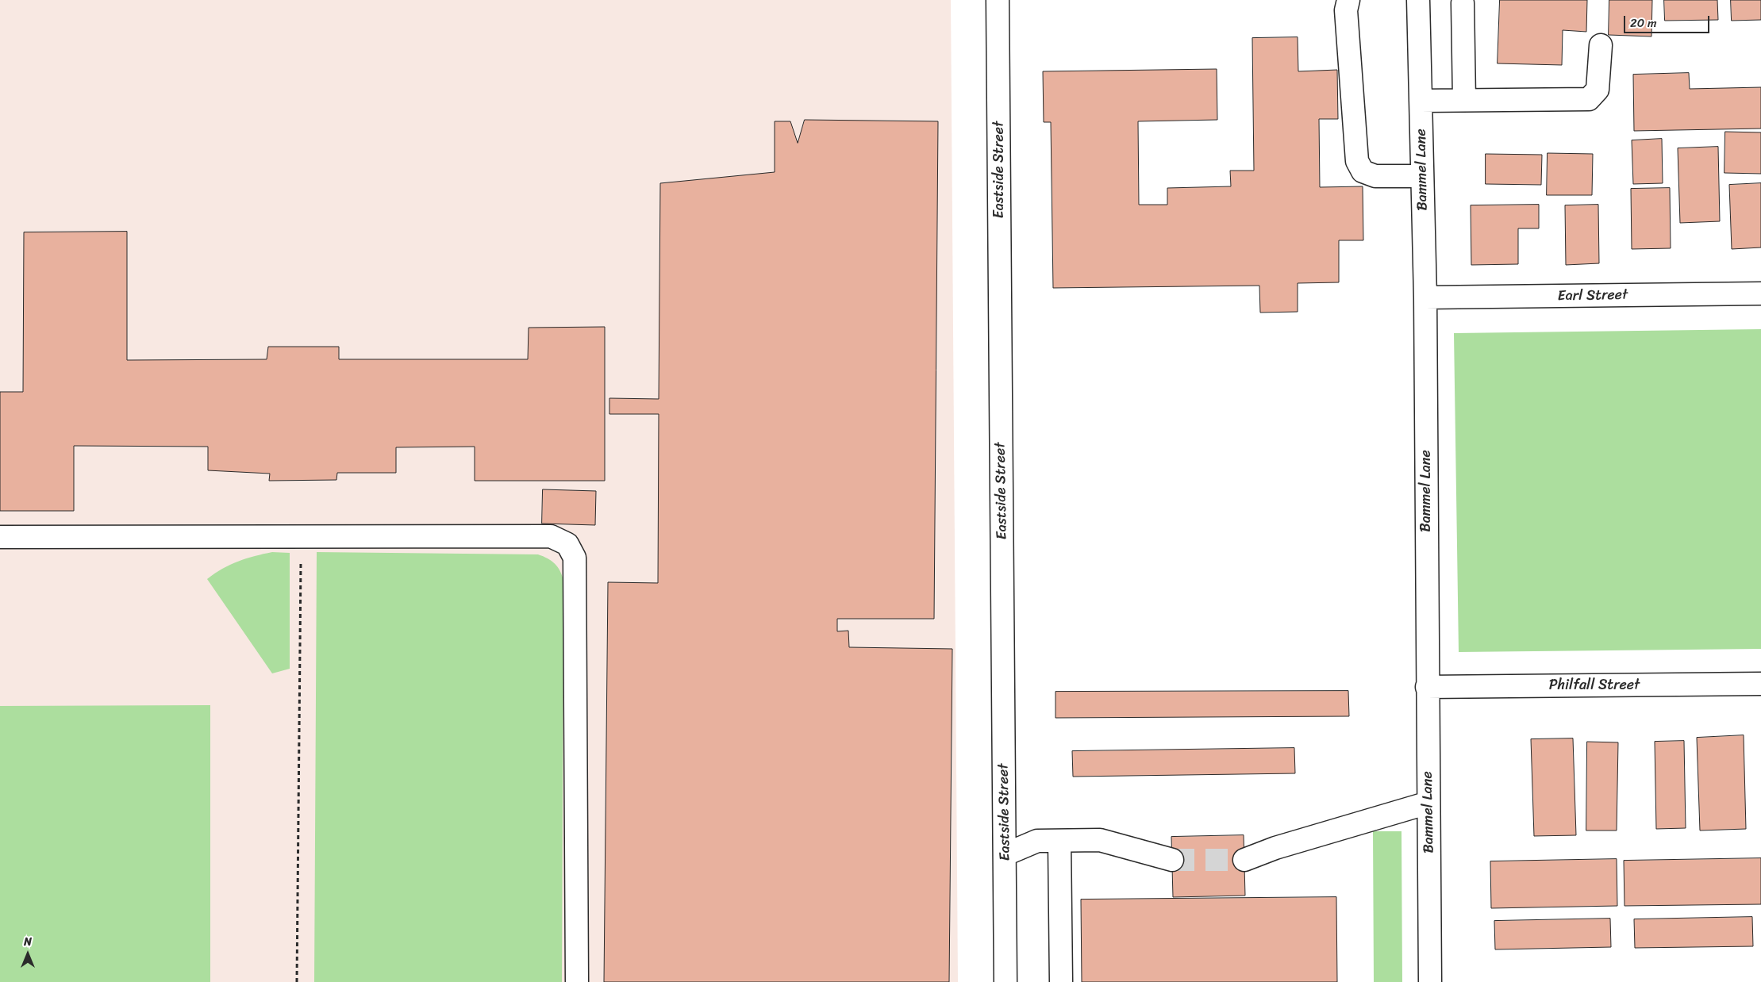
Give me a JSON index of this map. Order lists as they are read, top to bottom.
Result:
{
  "streets": {
    "street": [
      "Eastside Street",
      "Bammel Lane",
      "Earl Street",
      "Philfall Street"
    ]
  },
  "crossings": [
    ["Bammel Lane", "Earl Street"],
    ["Bammel Lane", "Philfall Street"]
  ],
  "scale_bar": "20 m",
  "north": "top"
}
